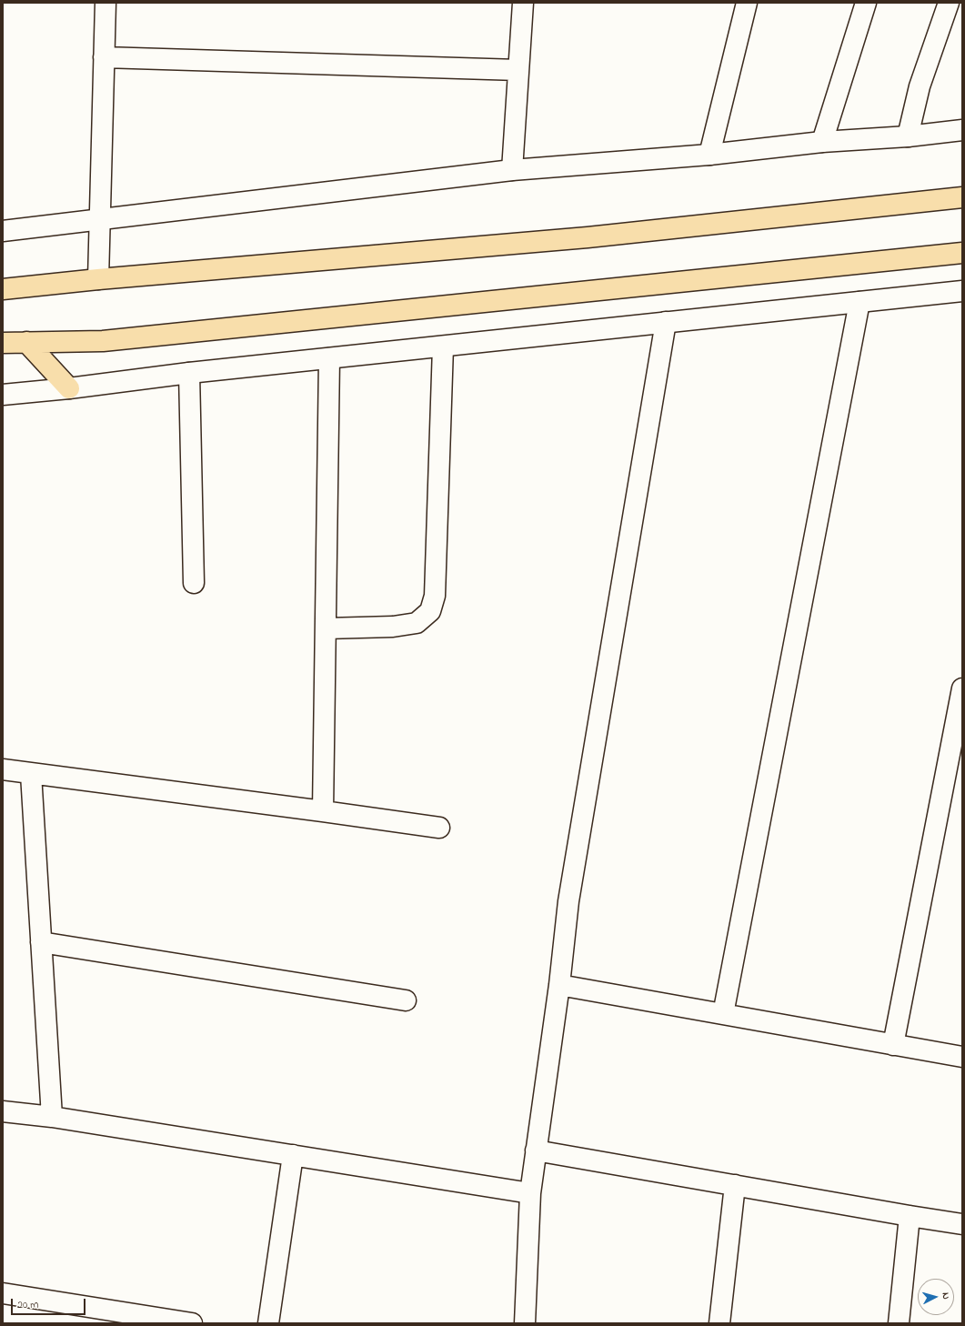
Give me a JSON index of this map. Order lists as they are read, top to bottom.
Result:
{
  "scale_bar": "20 m",
  "north": "right"
}
